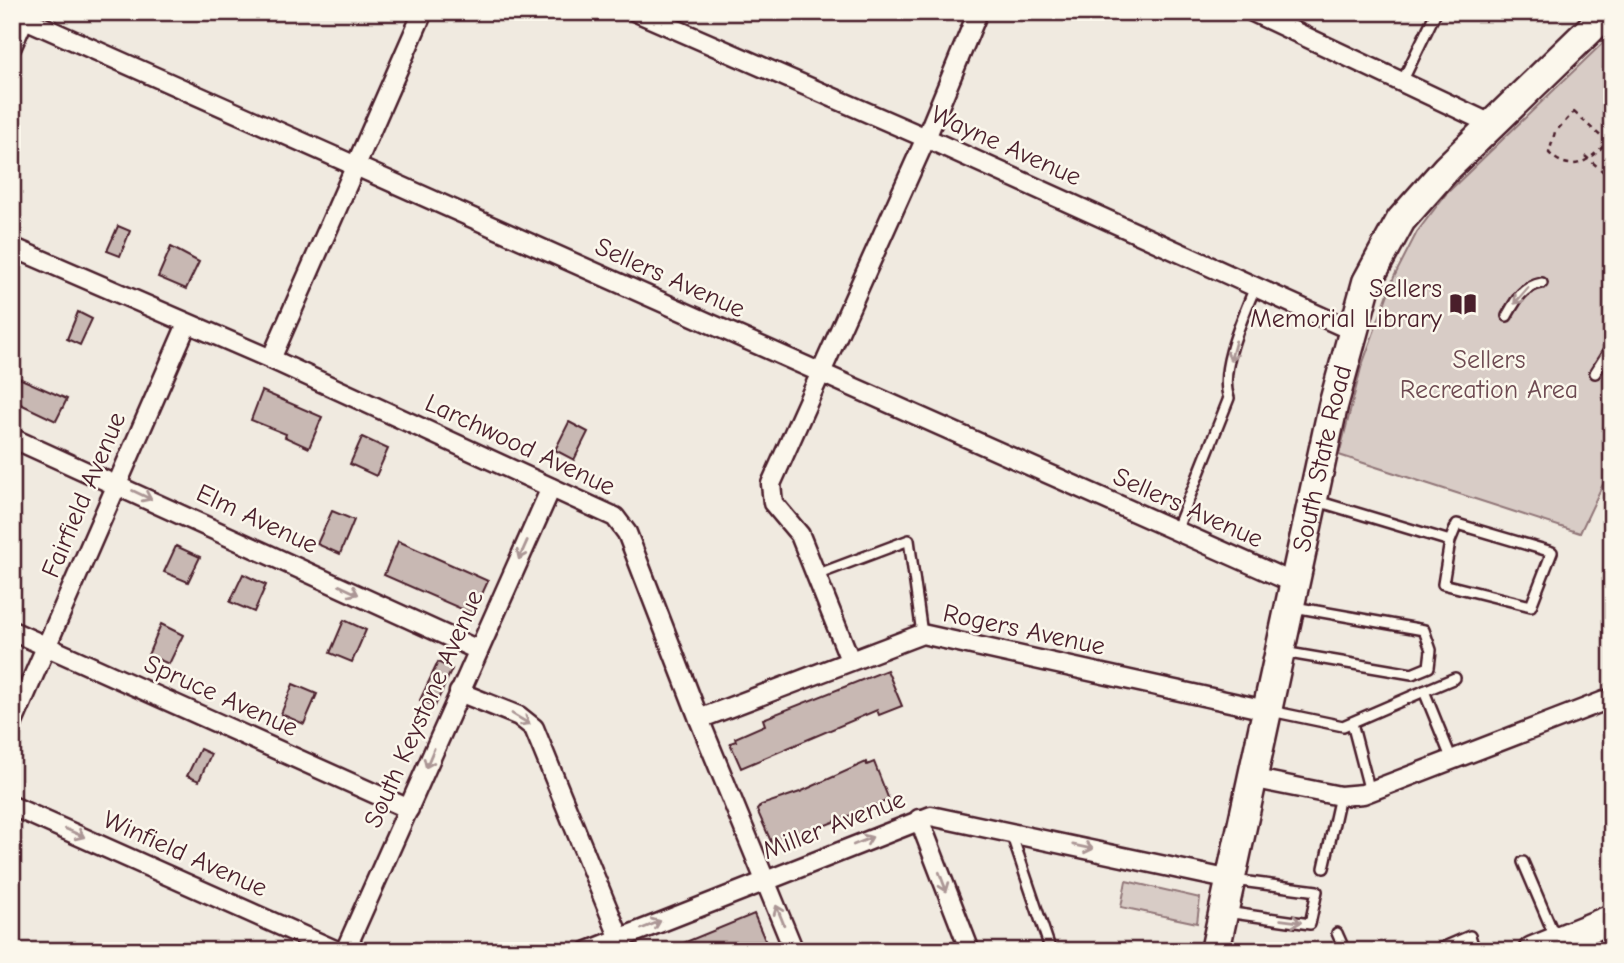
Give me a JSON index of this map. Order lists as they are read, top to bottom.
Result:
{
  "streets": {
    "main road": ["South State Road"],
    "street": [
      "Wayne Avenue",
      "Sellers Avenue",
      "Larchwood Avenue",
      "Fairfield Avenue",
      "Elm Avenue",
      "Rogers Avenue",
      "Spruce Avenue",
      "South Keystone Avenue",
      "Miller Avenue",
      "Winfield Avenue"
    ]
  },
  "crossings": [
    ["Wayne Avenue", "South State Road"],
    ["Sellers Avenue", "South State Road"],
    ["Larchwood Avenue", "Fairfield Avenue"],
    ["Larchwood Avenue", "Rogers Avenue"],
    ["Larchwood Avenue", "South Keystone Avenue"],
    ["Larchwood Avenue", "Miller Avenue"],
    ["South State Road", "Rogers Avenue"],
    ["South State Road", "Miller Avenue"],
    ["Fairfield Avenue", "Elm Avenue"],
    ["Fairfield Avenue", "Spruce Avenue"],
    ["Elm Avenue", "South Keystone Avenue"],
    ["Spruce Avenue", "South Keystone Avenue"]
  ],
  "one_way": [
    "Elm Avenue",
    "South Keystone Avenue",
    "Miller Avenue",
    "Winfield Avenue"
  ],
  "parks": ["Sellers Recreation Area"],
  "places": {
    "library": ["Sellers Memorial Library"]
  }
}
